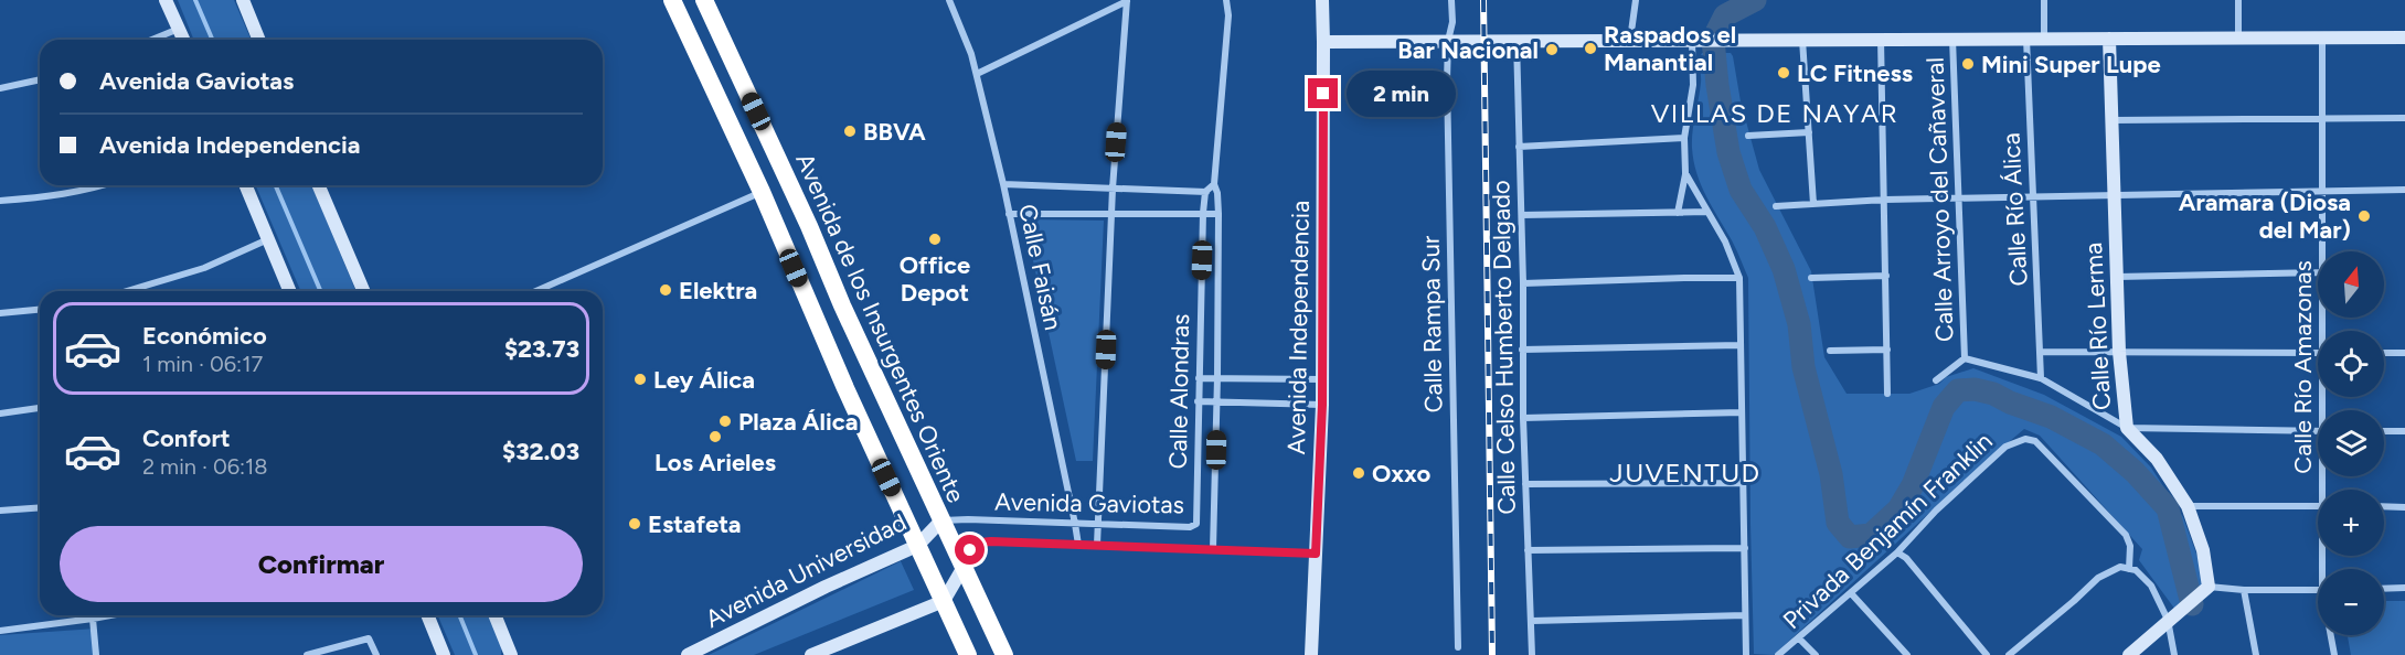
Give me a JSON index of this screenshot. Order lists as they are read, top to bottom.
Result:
{
  "streets": {
    "highway": ["Avenida de los Insurgentes Oriente"],
    "street": [
      "Calle Arroyo del Cañaveral",
      "Calle Río Álica",
      "Calle Faisán",
      "Calle Rampa Sur",
      "Calle Río Lerma",
      "Avenida Independencia",
      "Calle Celso Humberto Delgado",
      "Calle Río Amazonas",
      "Calle Alondras",
      "Avenida Gaviotas",
      "Privada Benjamín Franklin",
      "Avenida Universidad"
    ]
  },
  "crossings": [
    ["Calle Faisán", "Avenida Gaviotas"],
    ["Avenida de los Insurgentes Oriente", "Avenida Gaviotas"],
    ["Avenida de los Insurgentes Oriente", "Avenida Universidad"],
    ["Avenida Independencia", "Avenida Gaviotas"],
    ["Calle Alondras", "Avenida Gaviotas"],
    ["Avenida Gaviotas", "Avenida Universidad"]
  ],
  "districts": ["VILLAS DE NAYAR", "JUVENTUD"],
  "places": [
    "Raspados el Manantial",
    "Bar Nacional",
    "Mini Super Lupe",
    "LC Fitness",
    "BBVA",
    "Aramara (Diosa del Mar)",
    "Office Depot",
    "Elektra",
    "Ley Álica",
    "Plaza Álica",
    "Los Arieles",
    "Oxxo",
    "Estafeta"
  ],
  "north": "top",
  "page": {
    "banner": ["Avenida Gaviotas", "Avenida Independencia"],
    "bubble": "2 min",
    "map_buttons": ["+", "−"],
    "list": [
      {
        "name": "Económico",
        "note": "1 min · 06:17",
        "value": "$23.73"
      },
      {
        "name": "Confort",
        "note": "2 min · 06:18",
        "value": "$32.03"
      }
    ],
    "buttons": "Confirmar"
  }
}
